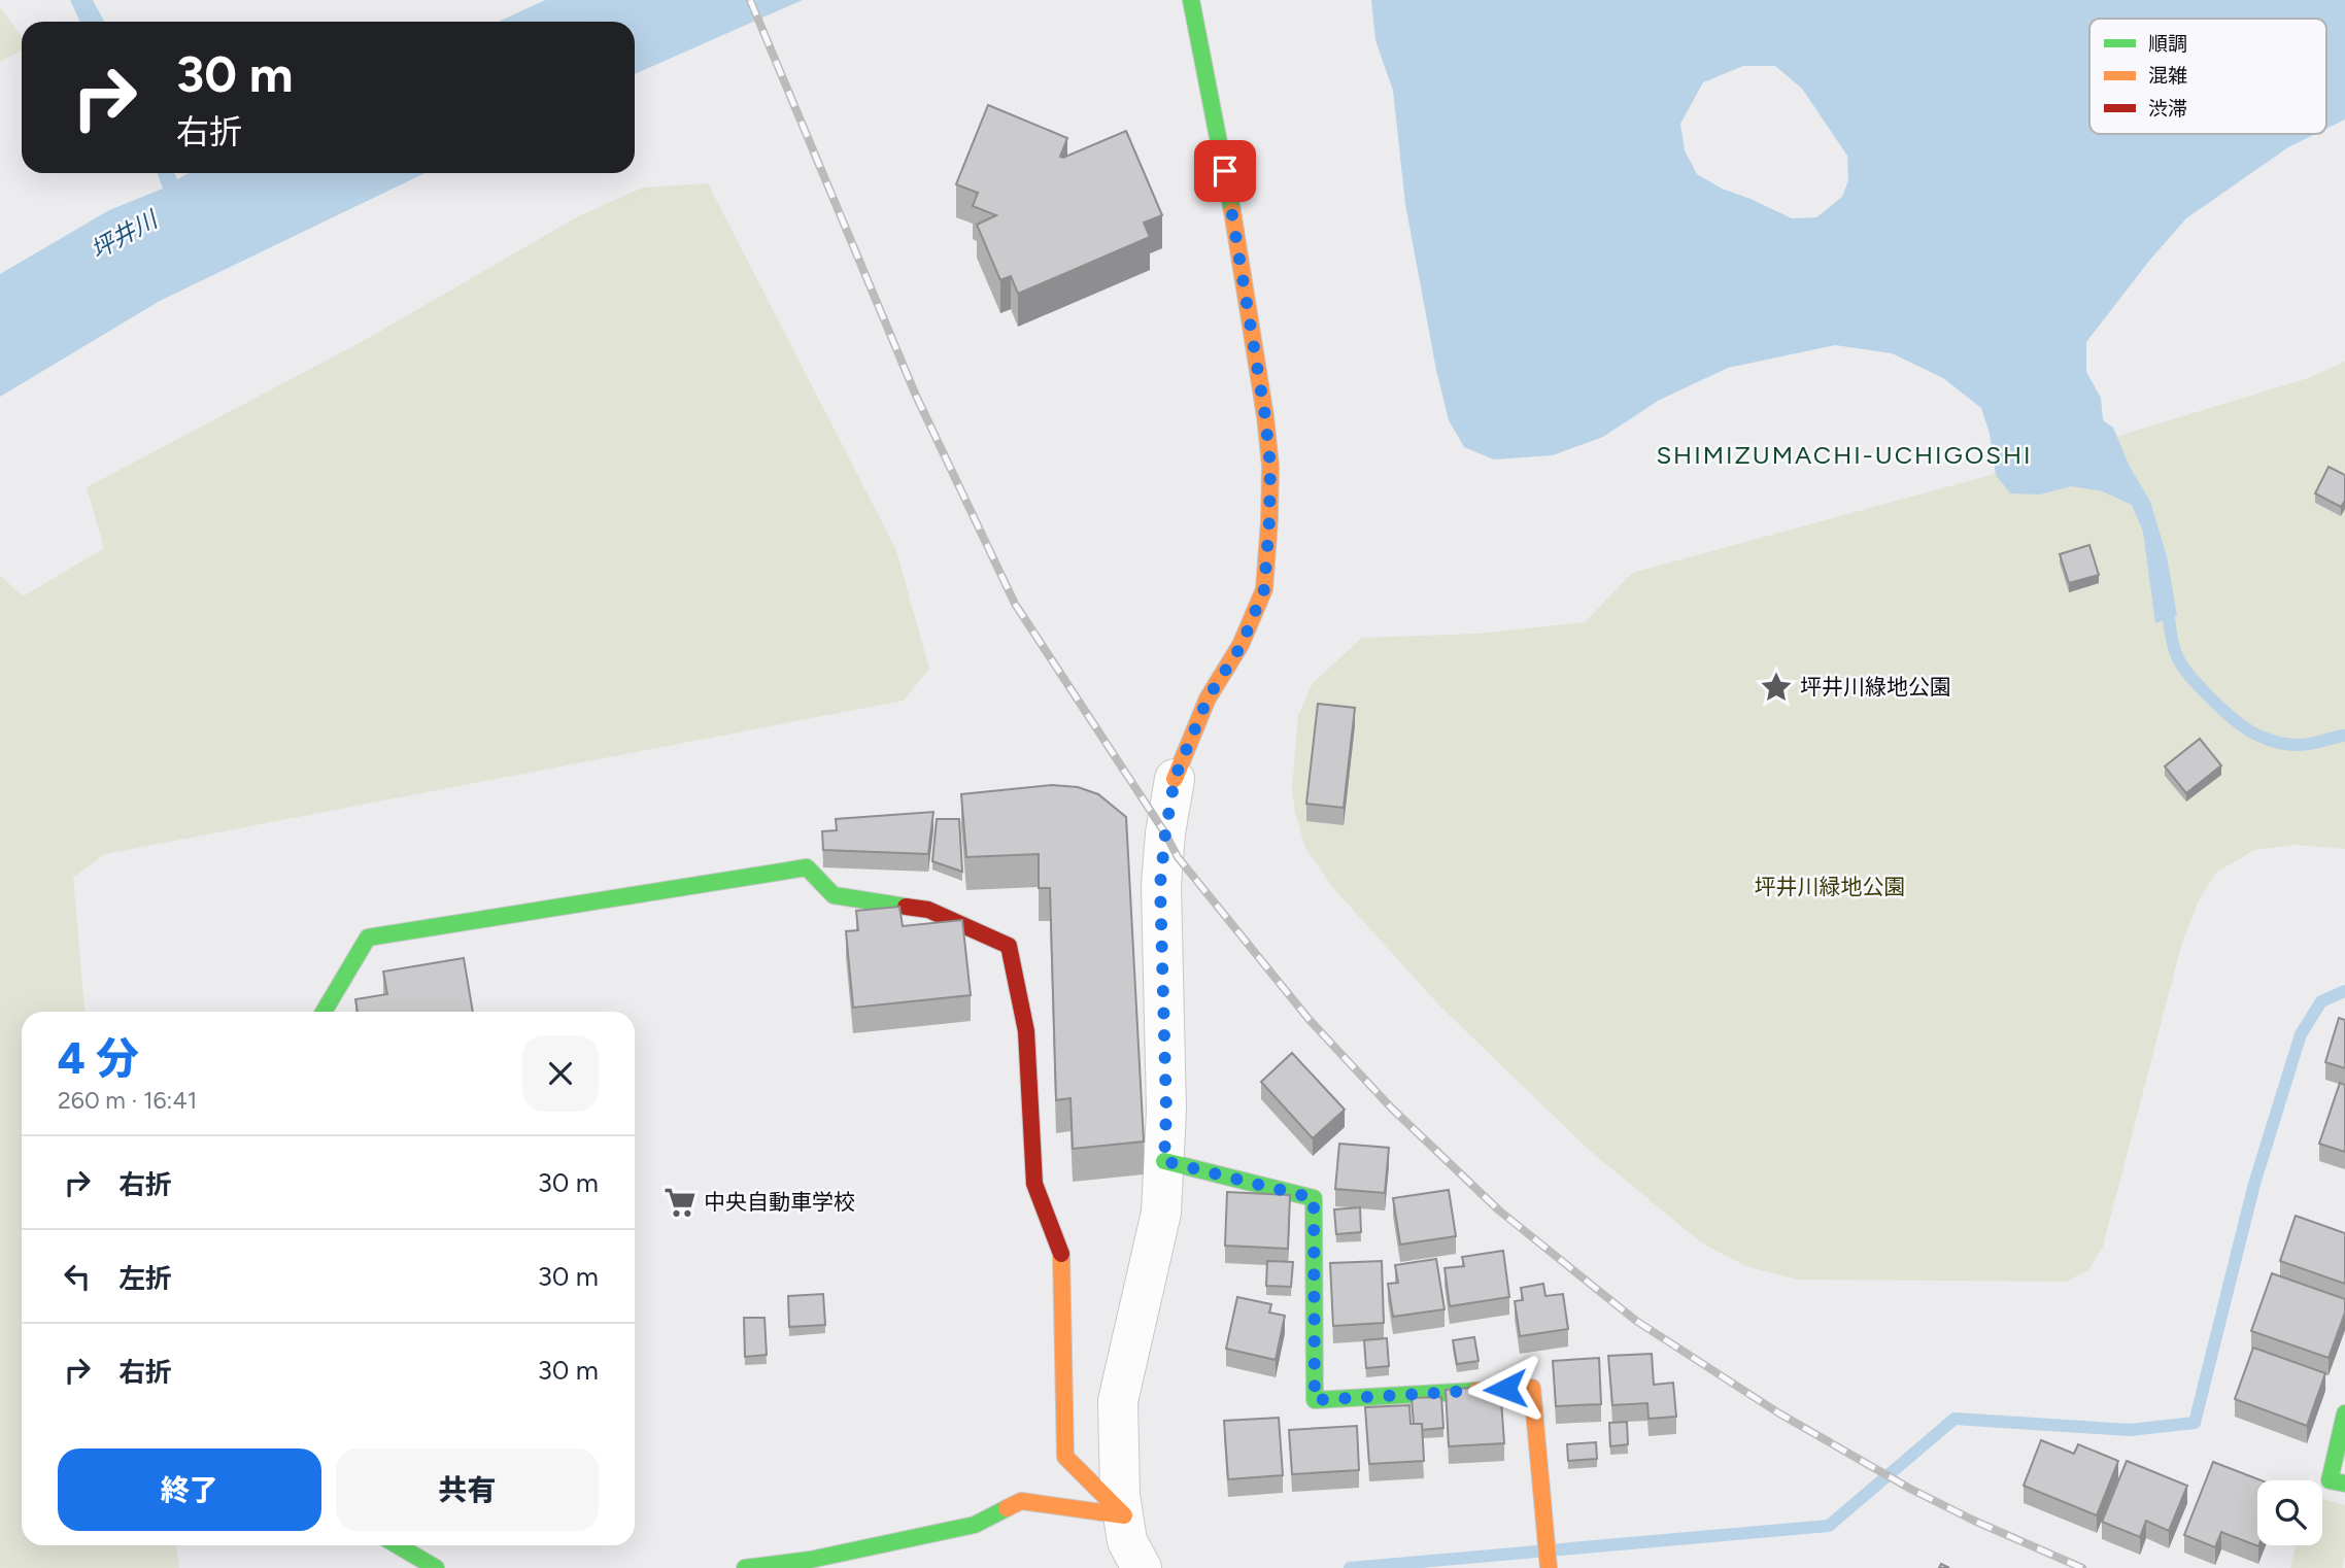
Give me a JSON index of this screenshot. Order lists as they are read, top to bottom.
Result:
{
  "districts": ["SHIMIZUMACHI-UCHIGOSHI"],
  "water": ["坪井川"],
  "parks": ["坪井川緑地公園"],
  "places": {
    "place": ["坪井川綠地公園"],
    "supermarket": ["中央自動車学校"]
  },
  "legend": ["順調", "混雑", "渋滞"],
  "page": {
    "turn": ["30 m", "右折"],
    "heading": ["4 分", "260 m · 16:41"],
    "list": [
      {
        "name": "右折",
        "value": "30 m"
      },
      {
        "name": "左折",
        "value": "30 m"
      },
      {
        "name": "右折",
        "value": "30 m"
      }
    ],
    "buttons": ["終了", "共有"]
  }
}
